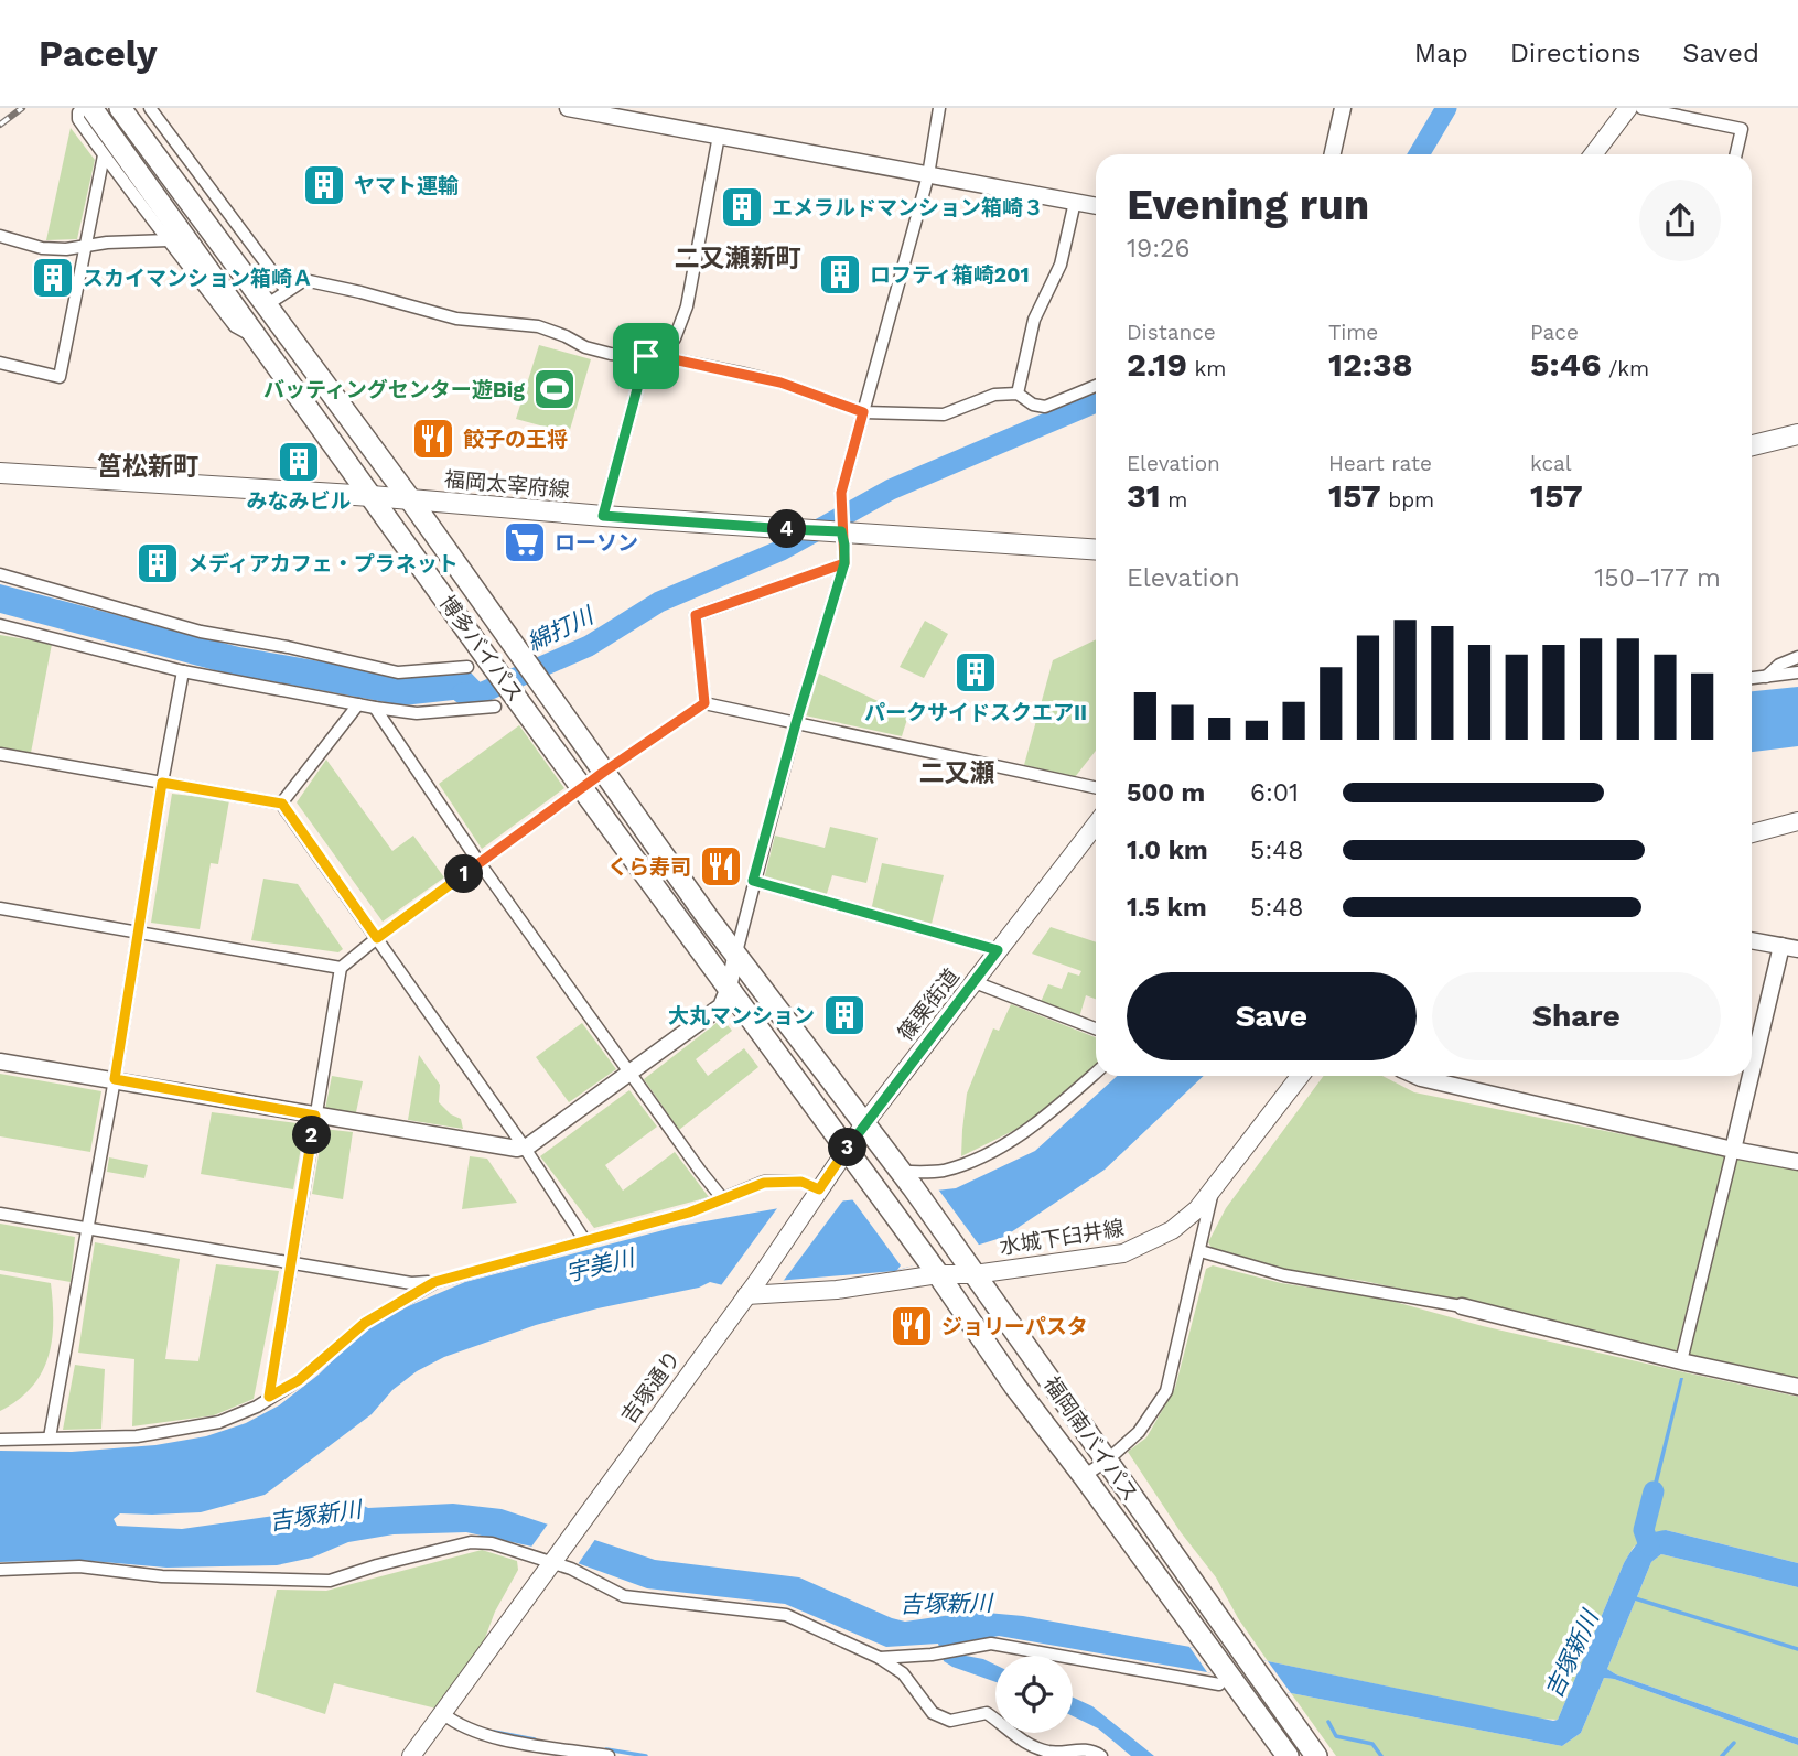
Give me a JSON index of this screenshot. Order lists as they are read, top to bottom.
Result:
{
  "streets": {
    "highway": ["博多バイパス", "福岡南バイパス"],
    "main road": [
      "福岡太宰府線",
      "篠栗街道",
      "水城下臼井線",
      "吉塚通り"
    ]
  },
  "crossings": [
    ["福岡太宰府線", "博多バイパス"],
    ["博多バイパス", "篠栗街道"],
    ["博多バイパス", "福岡南バイパス"],
    ["篠栗街道", "福岡南バイパス"],
    ["水城下臼井線", "吉塚通り"],
    ["水城下臼井線", "福岡南バイパス"]
  ],
  "districts": ["二又瀬新町", "筥松新町", "二又瀬"],
  "water": ["綿打川", "宇美川", "吉塚新川"],
  "places": {
    "building": [
      "ヤマト運輸",
      "エメラルドマンション箱崎３",
      "ロフティ箱崎201",
      "スカイマンション箱崎Ａ",
      "みなみビル",
      "メディアカフェ・プラネット",
      "パークサイドスクエアII",
      "大丸マンション"
    ],
    "sports": ["バッティングセンター遊Big"],
    "restaurant": ["餃子の王将", "くら寿司", "ジョリーパスタ"],
    "supermarket": ["ローソン"]
  },
  "page": {
    "header": "Pacely",
    "nav": ["Map", "Directions", "Saved"],
    "heading": ["Evening run", "19:26"],
    "stats": [
      ["Distance", "2.19 km"],
      ["Time", "12:38"],
      ["Pace", "5:46 /km"],
      ["Elevation", "31 m"],
      ["Heart rate", "157 bpm"],
      ["kcal", "157"]
    ],
    "pins": [
      "4",
      "1",
      "2",
      "3"
    ],
    "chart": ["Elevation", "150–177 m"],
    "list": [
      {
        "name": "500 m",
        "note": "6:01"
      },
      {
        "name": "1.0 km",
        "note": "5:48"
      },
      {
        "name": "1.5 km",
        "note": "5:48"
      }
    ],
    "buttons": ["Save", "Share"]
  }
}
